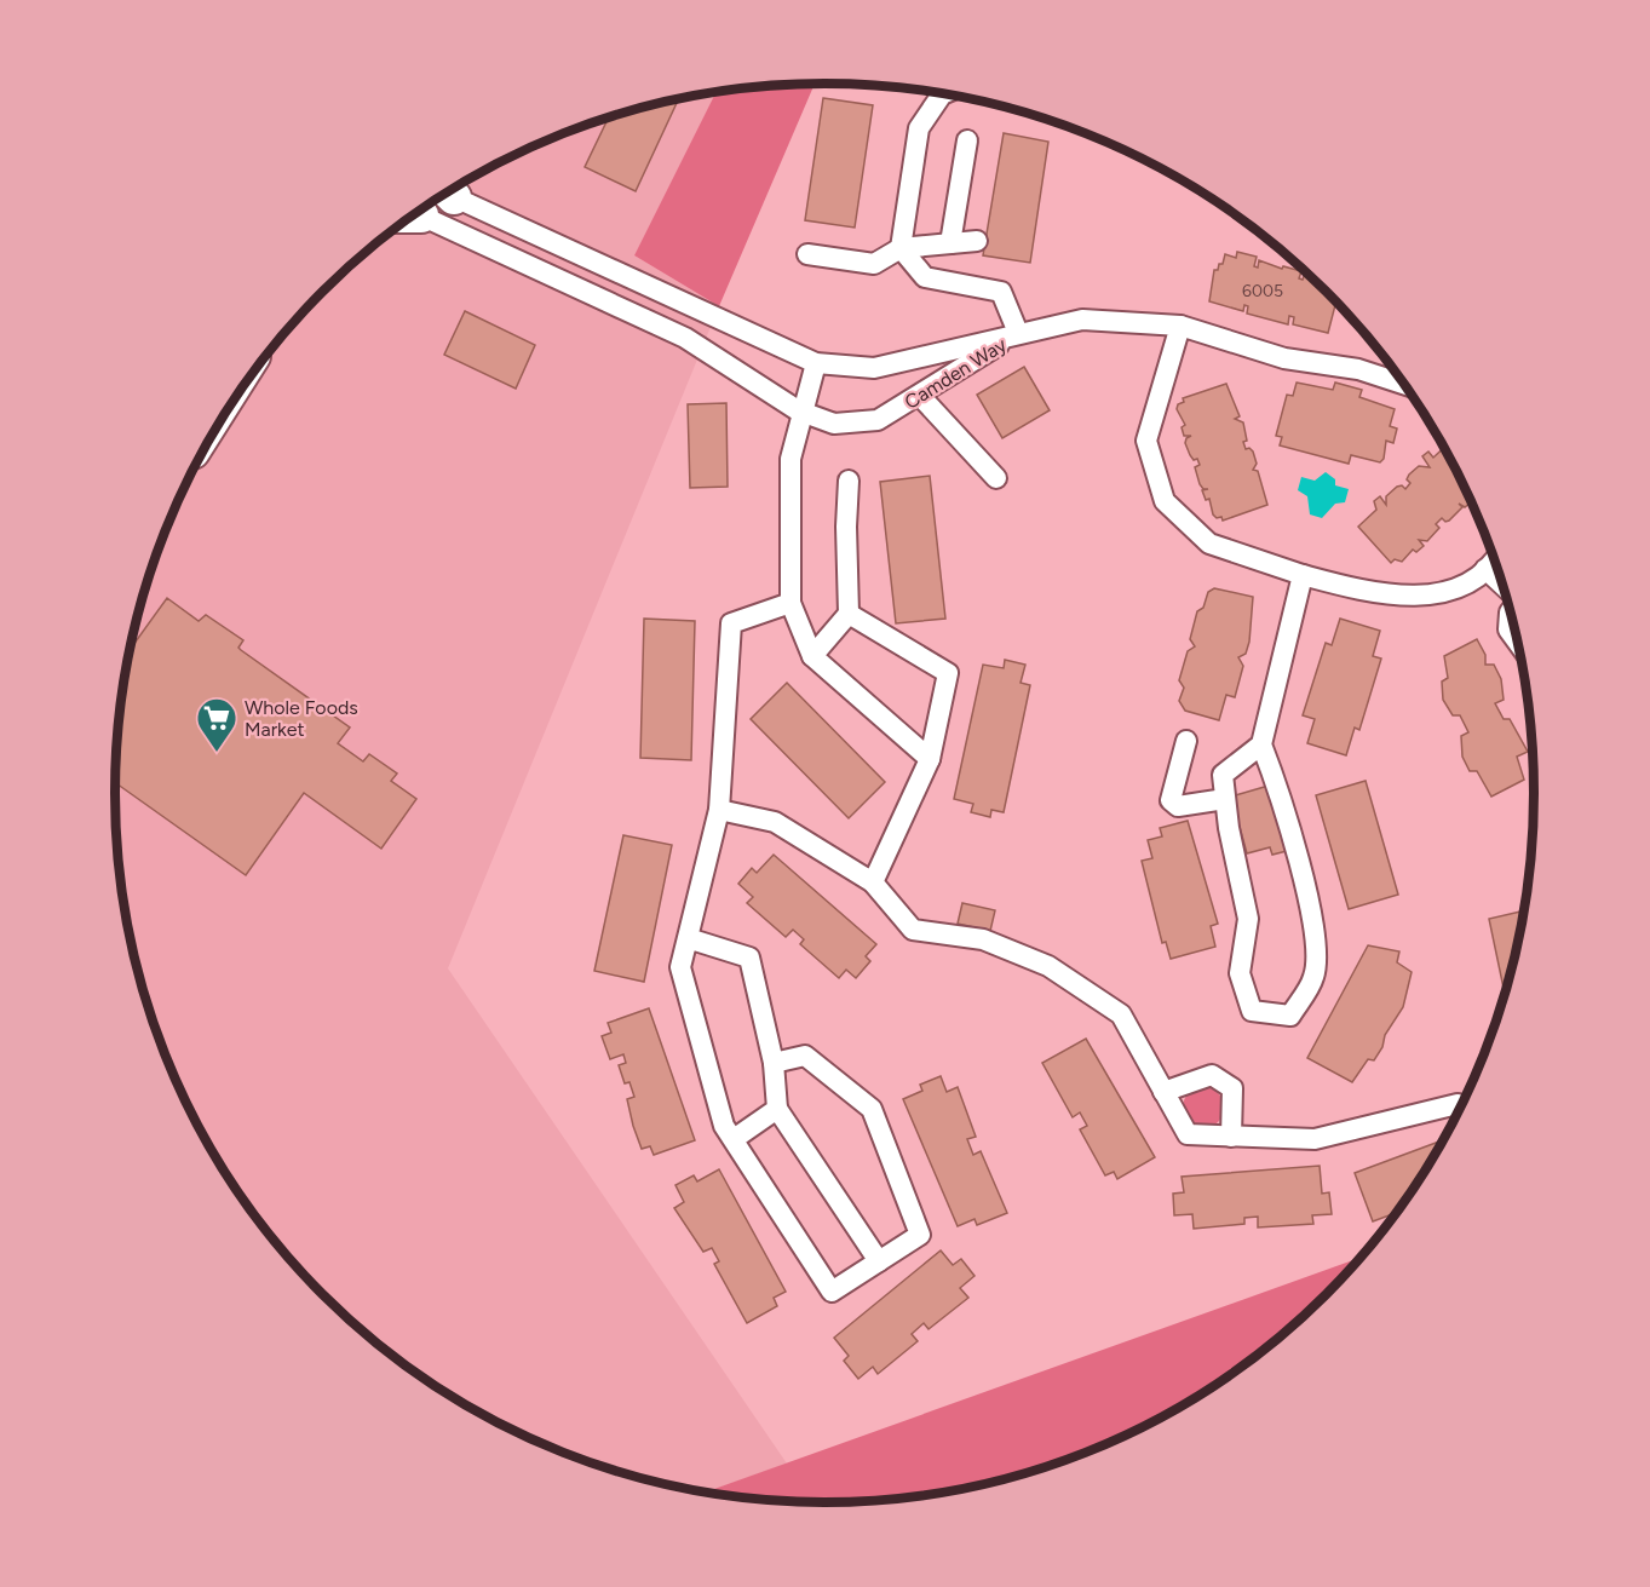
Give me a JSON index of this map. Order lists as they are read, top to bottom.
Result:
{
  "streets": {
    "street": ["Camden Way"]
  },
  "places": {
    "supermarket": ["Whole Foods Market"]
  },
  "house_numbers": ["6005"]
}
